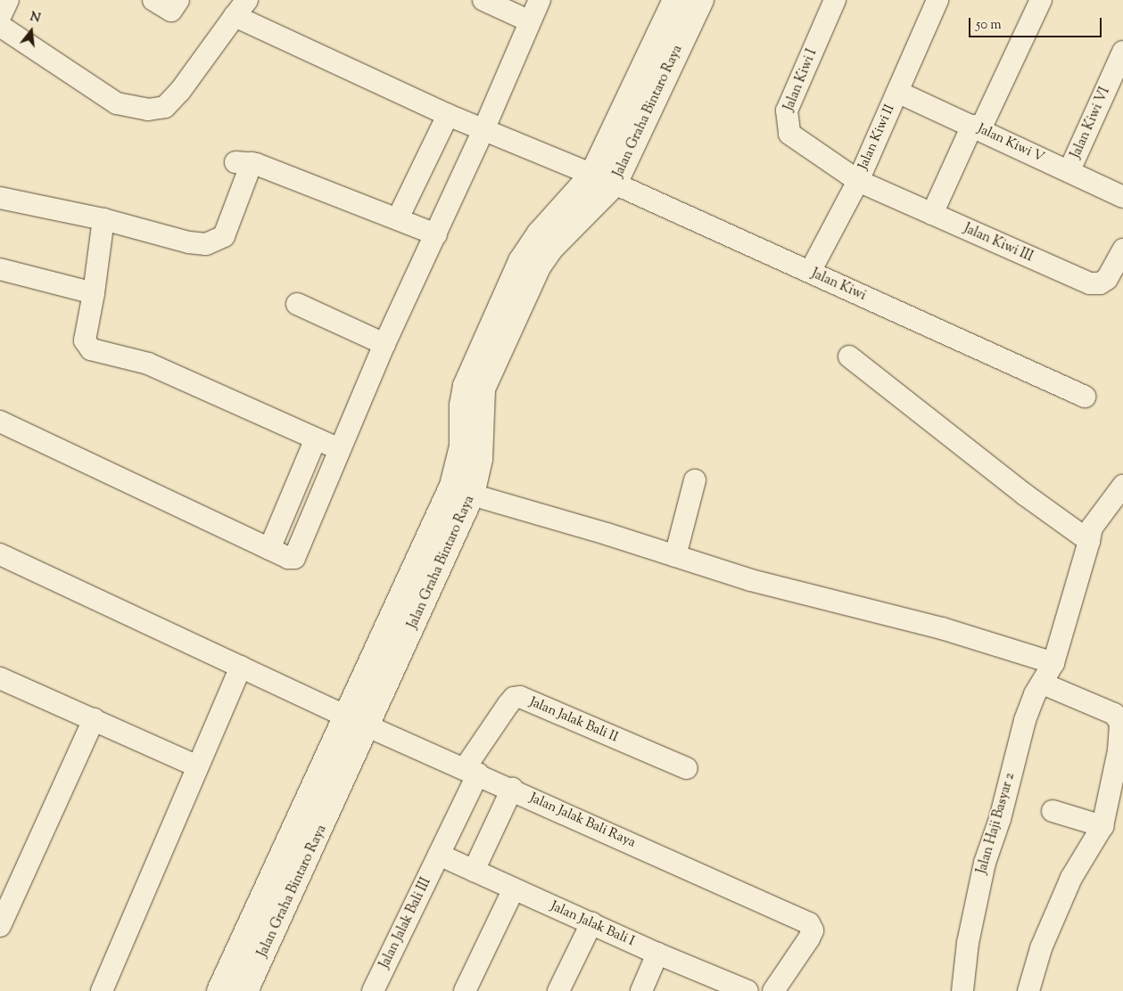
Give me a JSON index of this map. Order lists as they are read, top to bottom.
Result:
{
  "streets": {
    "main road": ["Jalan Graha Bintaro Raya"],
    "street": [
      "Jalan Kiwi I",
      "Jalan Kiwi VI",
      "Jalan Kiwi II",
      "Jalan Kiwi V",
      "Jalan Kiwi III",
      "Jalan Kiwi",
      "Jalan Jalak Bali II",
      "Jalan Jalak Bali Raya",
      "Jalan Haji Basyar 2",
      "Jalan Jalak Bali III",
      "Jalan Jalak Bali I"
    ]
  },
  "crossings": [
    ["Jalan Kiwi I", "Jalan Kiwi II"],
    ["Jalan Kiwi I", "Jalan Kiwi III"],
    ["Jalan Graha Bintaro Raya", "Jalan Kiwi"],
    ["Jalan Graha Bintaro Raya", "Jalan Jalak Bali Raya"],
    ["Jalan Kiwi VI", "Jalan Kiwi V"],
    ["Jalan Kiwi II", "Jalan Kiwi V"],
    ["Jalan Kiwi II", "Jalan Kiwi III"],
    ["Jalan Kiwi II", "Jalan Kiwi"],
    ["Jalan Jalak Bali II", "Jalan Jalak Bali Raya"],
    ["Jalan Jalak Bali II", "Jalan Jalak Bali III"],
    ["Jalan Jalak Bali Raya", "Jalan Jalak Bali III"],
    ["Jalan Jalak Bali III", "Jalan Jalak Bali I"]
  ],
  "scale_bar": "50 m",
  "north": "top"
}
